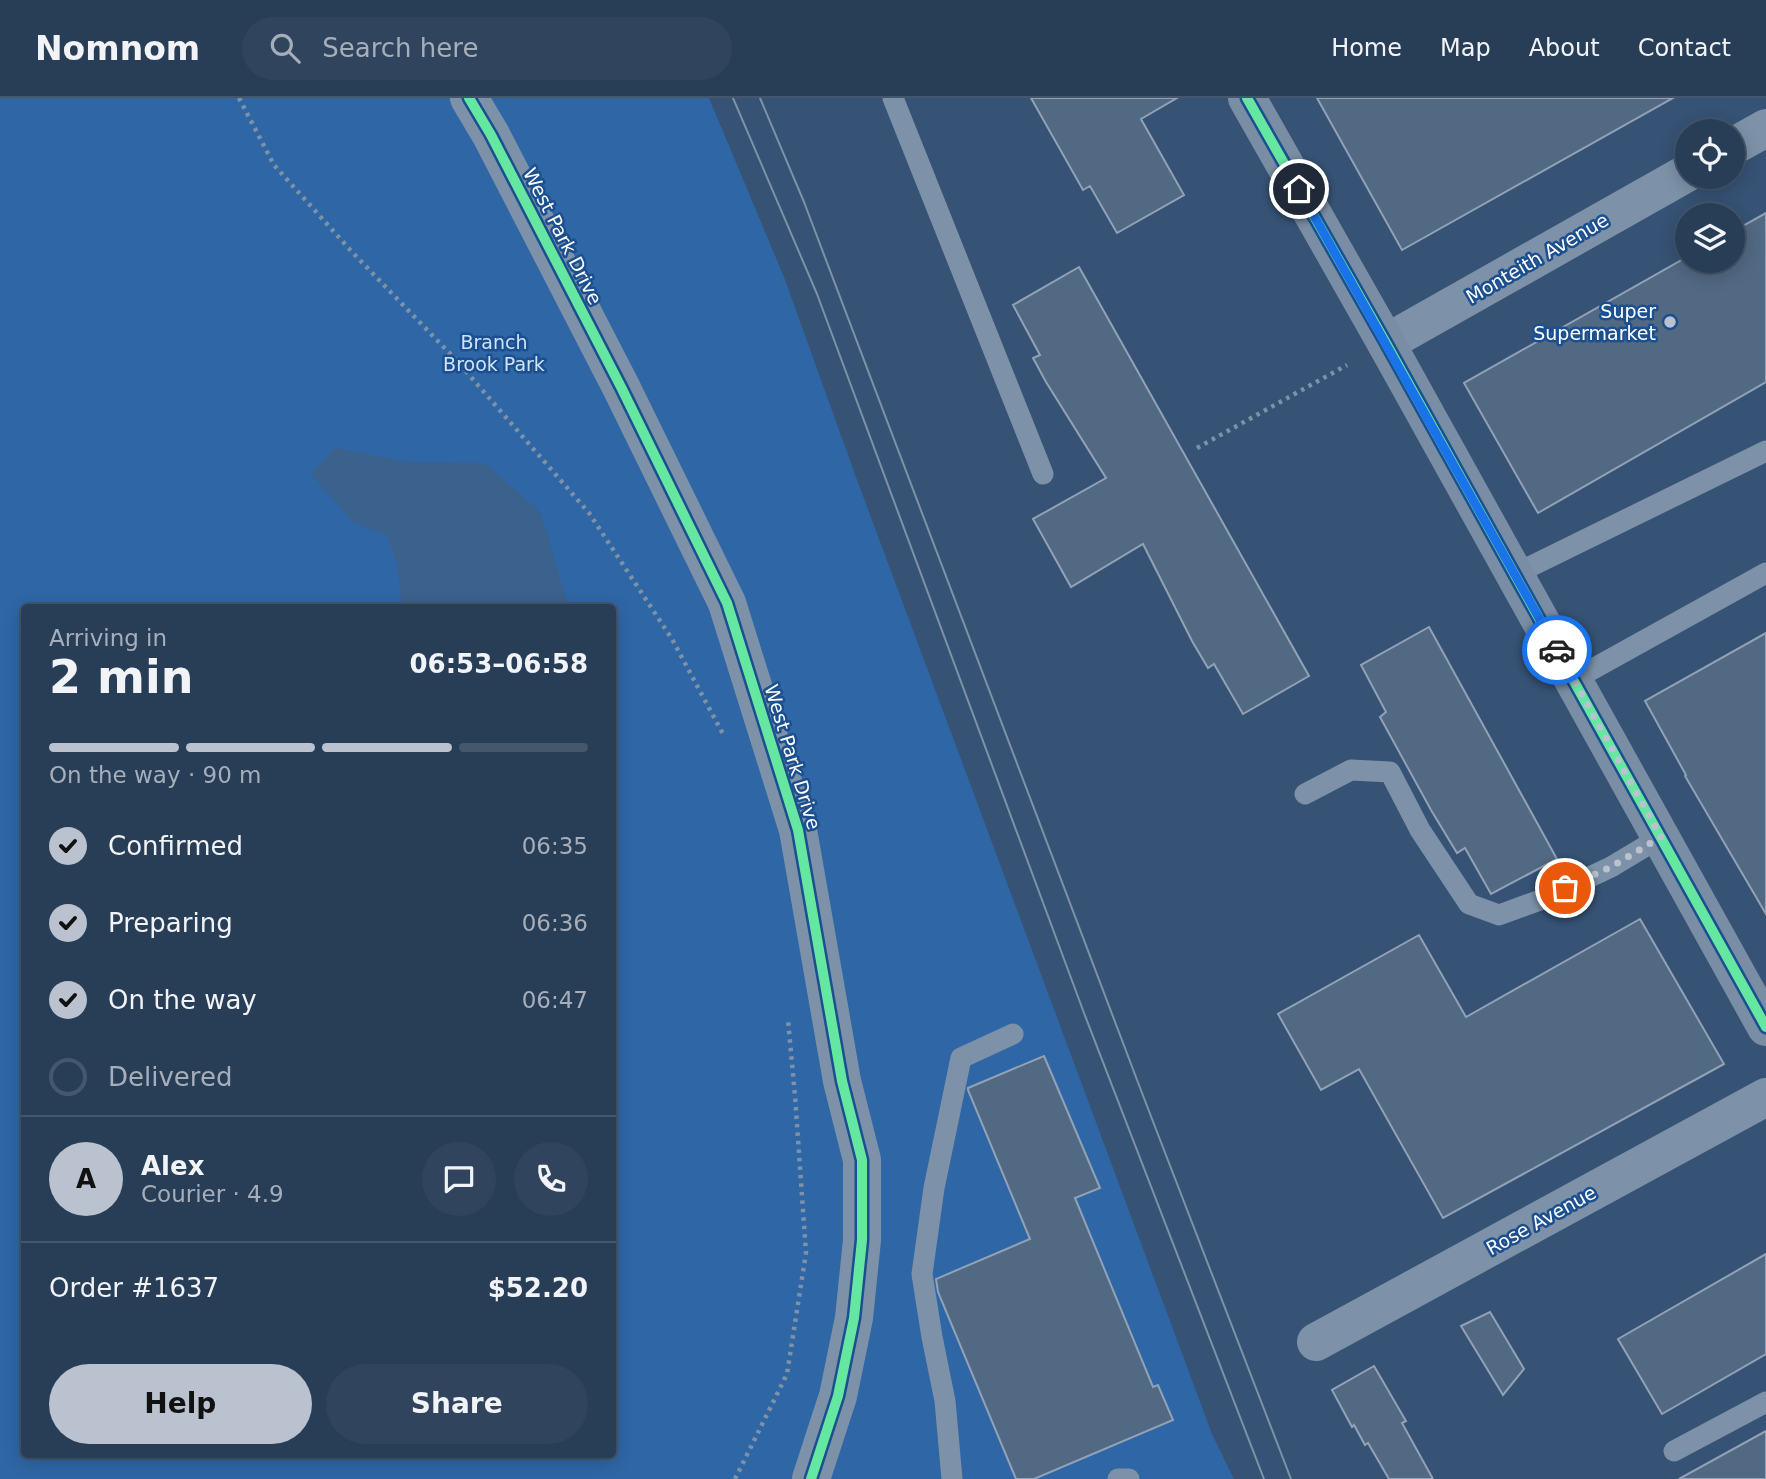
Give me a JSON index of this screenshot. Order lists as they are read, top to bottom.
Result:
{
  "streets": {
    "street": ["West Park Drive", "Monteith Avenue", "Rose Avenue"]
  },
  "parks": ["Branch Brook Park"],
  "places": ["Super Supermarket"],
  "page": {
    "header": "Nomnom",
    "search": "Search here",
    "nav": [
      "Home",
      "Map",
      "About",
      "Contact"
    ],
    "heading": ["2 min", "Arriving in", "06:53–06:58"],
    "panel": [
      "Alex",
      "Courier · 4.9",
      "Order #1637",
      "$52.20"
    ],
    "bar": "On the way · 90 m",
    "list": [
      ["Confirmed", "06:35"],
      ["Preparing", "06:36"],
      ["On the way", "06:47"],
      "Delivered"
    ],
    "round": "A",
    "buttons": ["Help", "Share"]
  }
}
